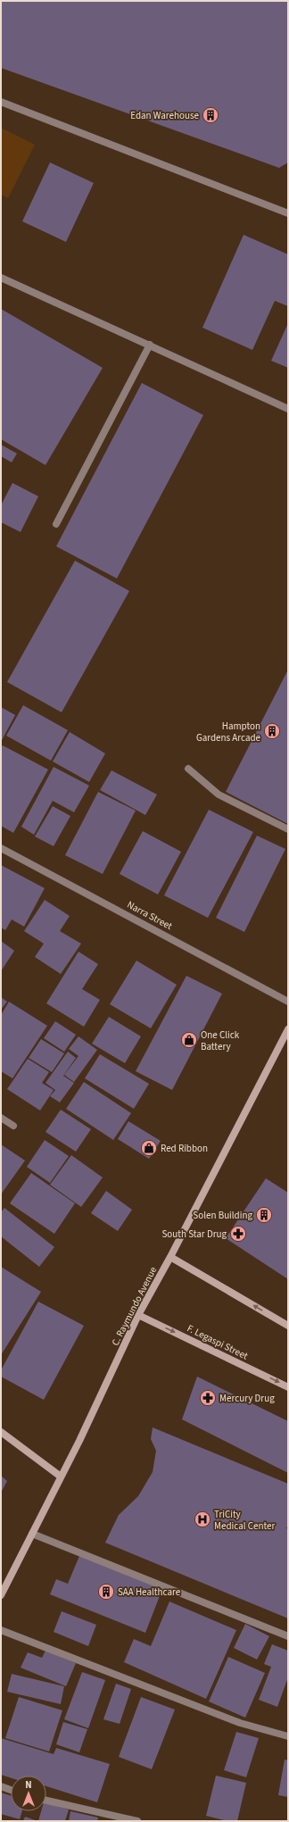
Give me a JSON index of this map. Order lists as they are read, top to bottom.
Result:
{
  "streets": {
    "main road": ["C. Raymundo Avenue", "F. Legaspi Street"],
    "street": ["Narra Street"]
  },
  "crossings": [
    ["C. Raymundo Avenue", "F. Legaspi Street"]
  ],
  "places": {
    "building": [
      "Edan Warehouse",
      "Hampton Gardens Arcade",
      "Solen Building",
      "SAA Healthcare"
    ],
    "shop": ["One Click Battery", "Red Ribbon"],
    "pharmacy": ["South Star Drug", "Mercury Drug"],
    "hospital": ["TriCity Medical Center"]
  },
  "north": "top"
}
